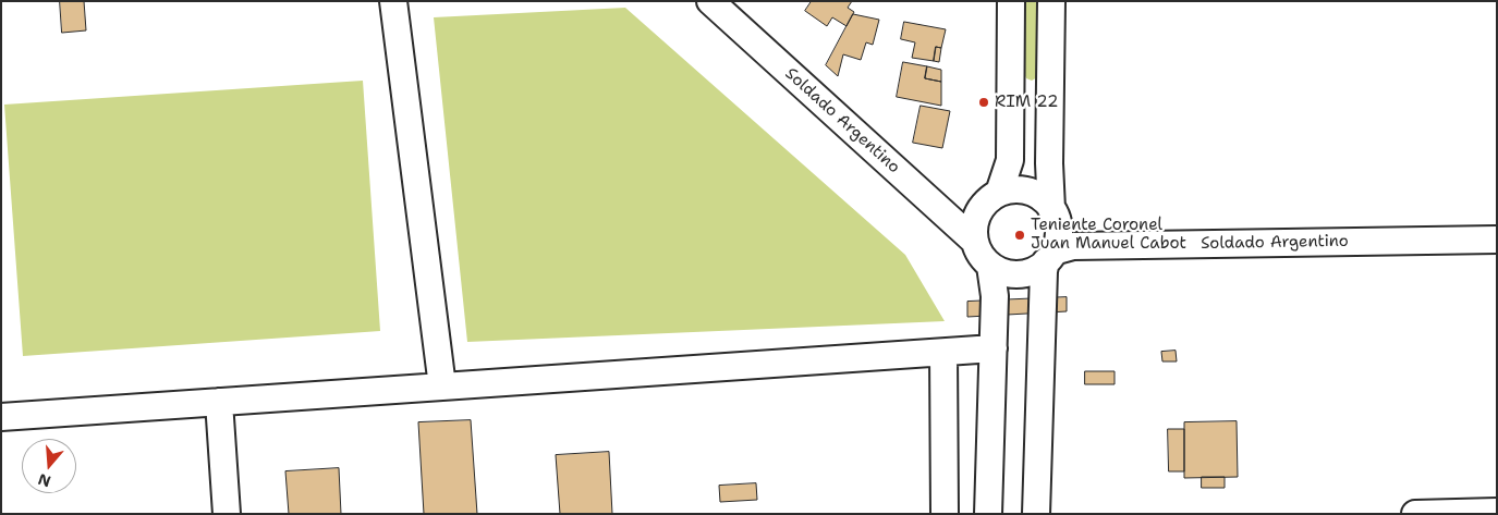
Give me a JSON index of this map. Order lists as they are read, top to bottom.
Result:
{
  "streets": {
    "street": ["Soldado Argentino"]
  },
  "places": ["RIM 22", "Teniente Coronel Juan Manuel Cabot"],
  "north": "bottom"
}
